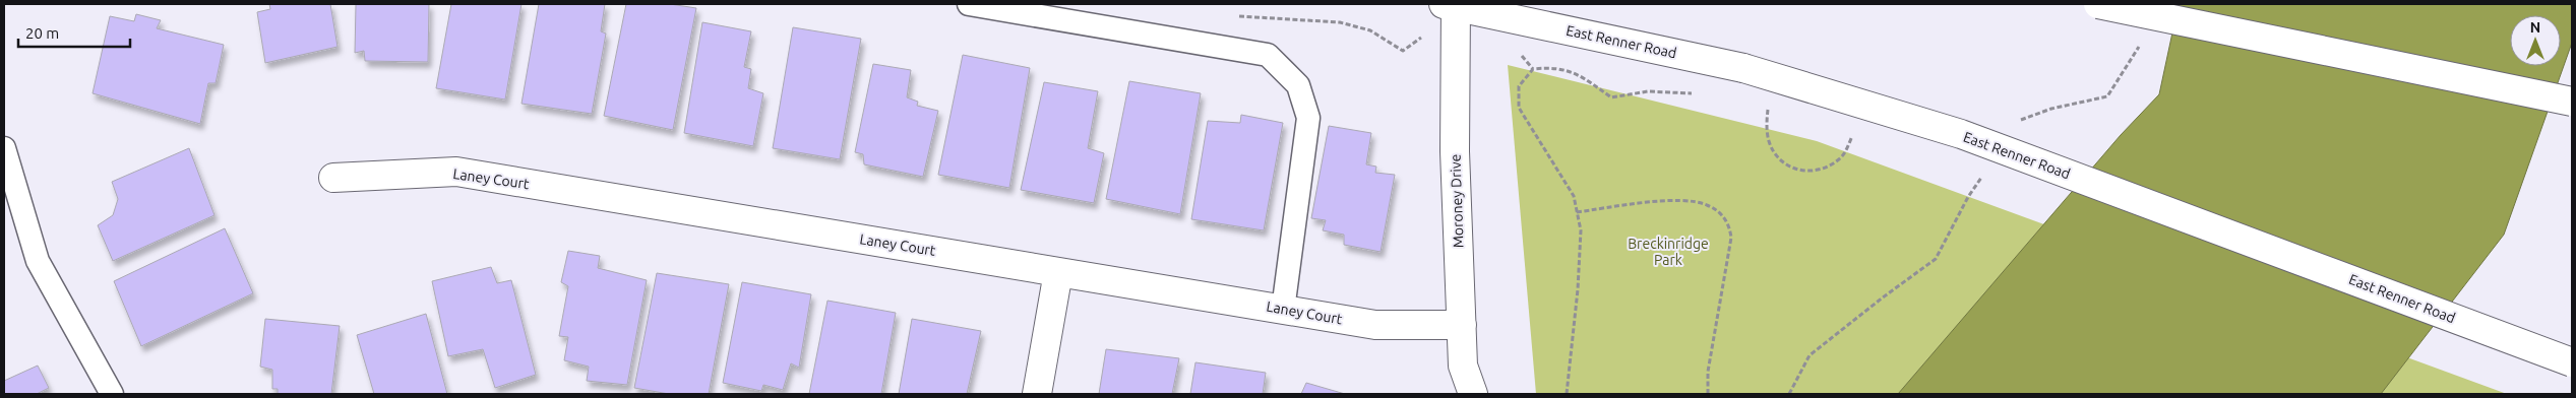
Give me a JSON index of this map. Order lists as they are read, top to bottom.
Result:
{
  "streets": {
    "street": ["East Renner Road", "Laney Court", "Moroney Drive"]
  },
  "crossings": [
    ["East Renner Road", "Moroney Drive"],
    ["Laney Court", "Moroney Drive"]
  ],
  "parks": ["Breckinridge Park"],
  "scale_bar": "20 m",
  "north": "top"
}
